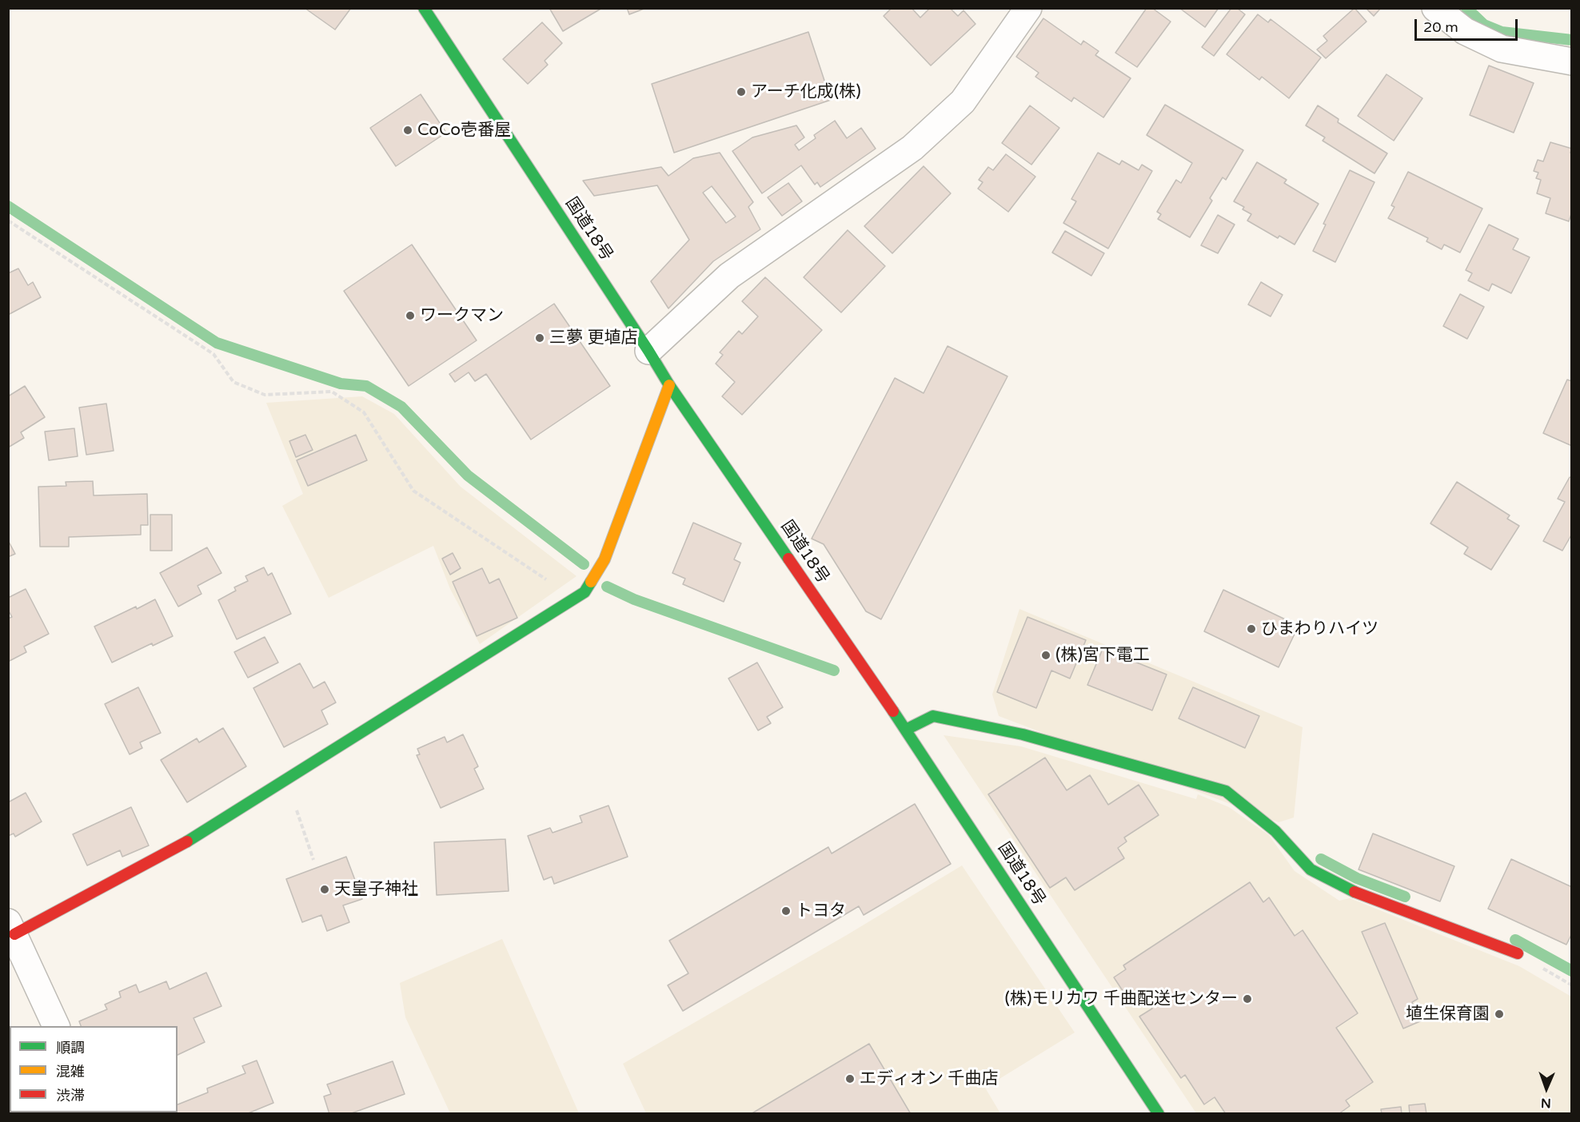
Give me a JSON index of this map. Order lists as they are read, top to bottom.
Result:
{
  "streets": {
    "main road": ["国道18号"]
  },
  "places": [
    "アーチ化成(株)",
    "CoCo壱番屋",
    "ワークマン",
    "三夢 更埴店",
    "ひまわりハイツ",
    "(株)宮下電工",
    "天皇子神社",
    "トヨタ",
    "(株)モリカワ 千曲配送センター",
    "埴生保育園",
    "エディオン 千曲店"
  ],
  "legend": ["順調", "混雑", "渋滞"],
  "scale_bar": "20 m",
  "north": "bottom"
}
